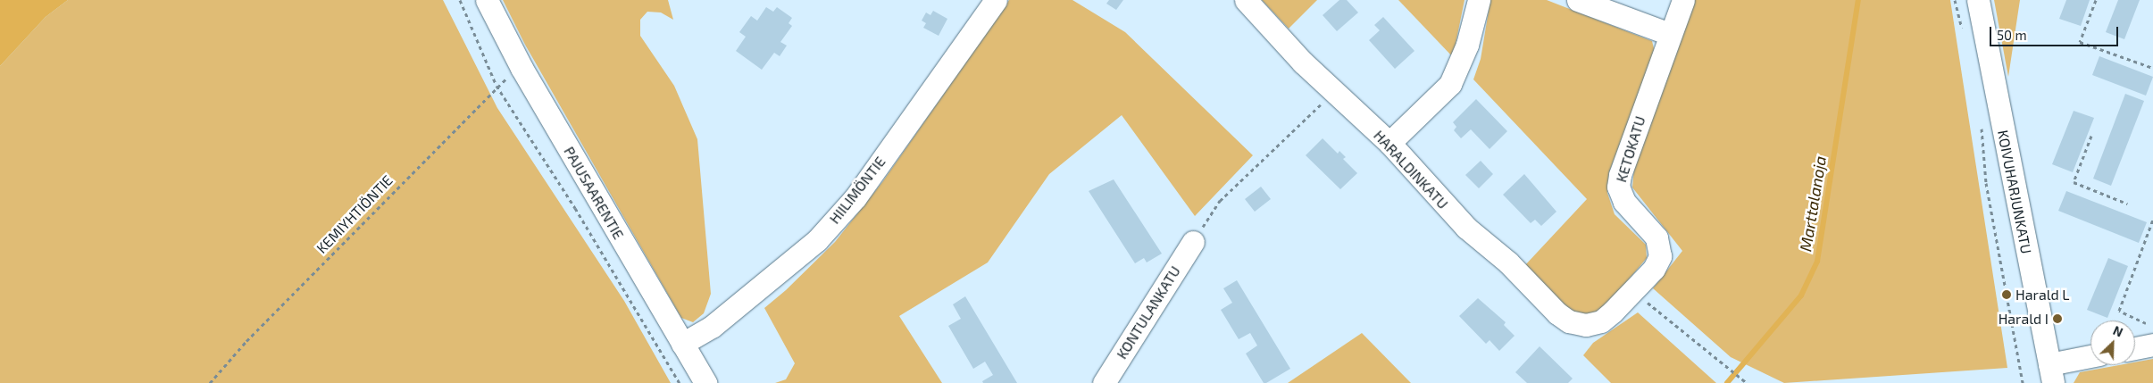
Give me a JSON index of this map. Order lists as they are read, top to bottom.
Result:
{
  "streets": {
    "street": [
      "KETOKATU",
      "HARALDINKATU",
      "HIILIMÖNTIE",
      "KOIVUHARJUNKATU",
      "PAJUSAARENTIE",
      "KONTULANKATU"
    ],
    "path": ["KEMIYHTIÖNTIE"]
  },
  "crossings": [
    ["KETOKATU", "HARALDINKATU"],
    ["HIILIMÖNTIE", "PAJUSAARENTIE"],
    ["PAJUSAARENTIE", "KEMIYHTIÖNTIE"]
  ],
  "water": ["Marttalanoja"],
  "places": ["Harald L", "Harald I"],
  "scale_bar": "50 m",
  "north": "top right"
}
